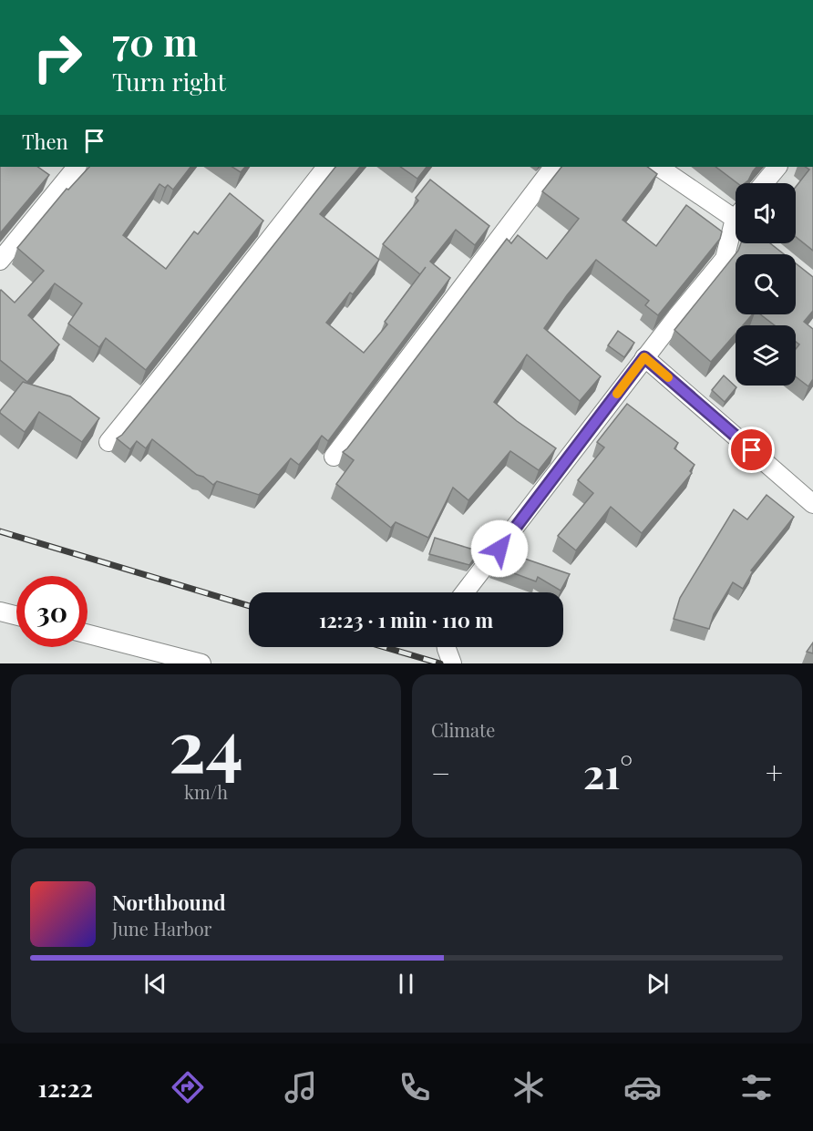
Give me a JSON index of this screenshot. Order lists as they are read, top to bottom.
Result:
{
  "page": {
    "turn": ["70 m", "Turn right"],
    "then": "Then",
    "limit": "30",
    "trip": "12:23 · 1 min · 110 m",
    "tile": [
      ["24", "km/h"],
      "Climate"
    ],
    "heat": ["−", "21°", "+"],
    "song": ["Northbound", "June Harbor"],
    "tabs": "12:22"
  }
}
